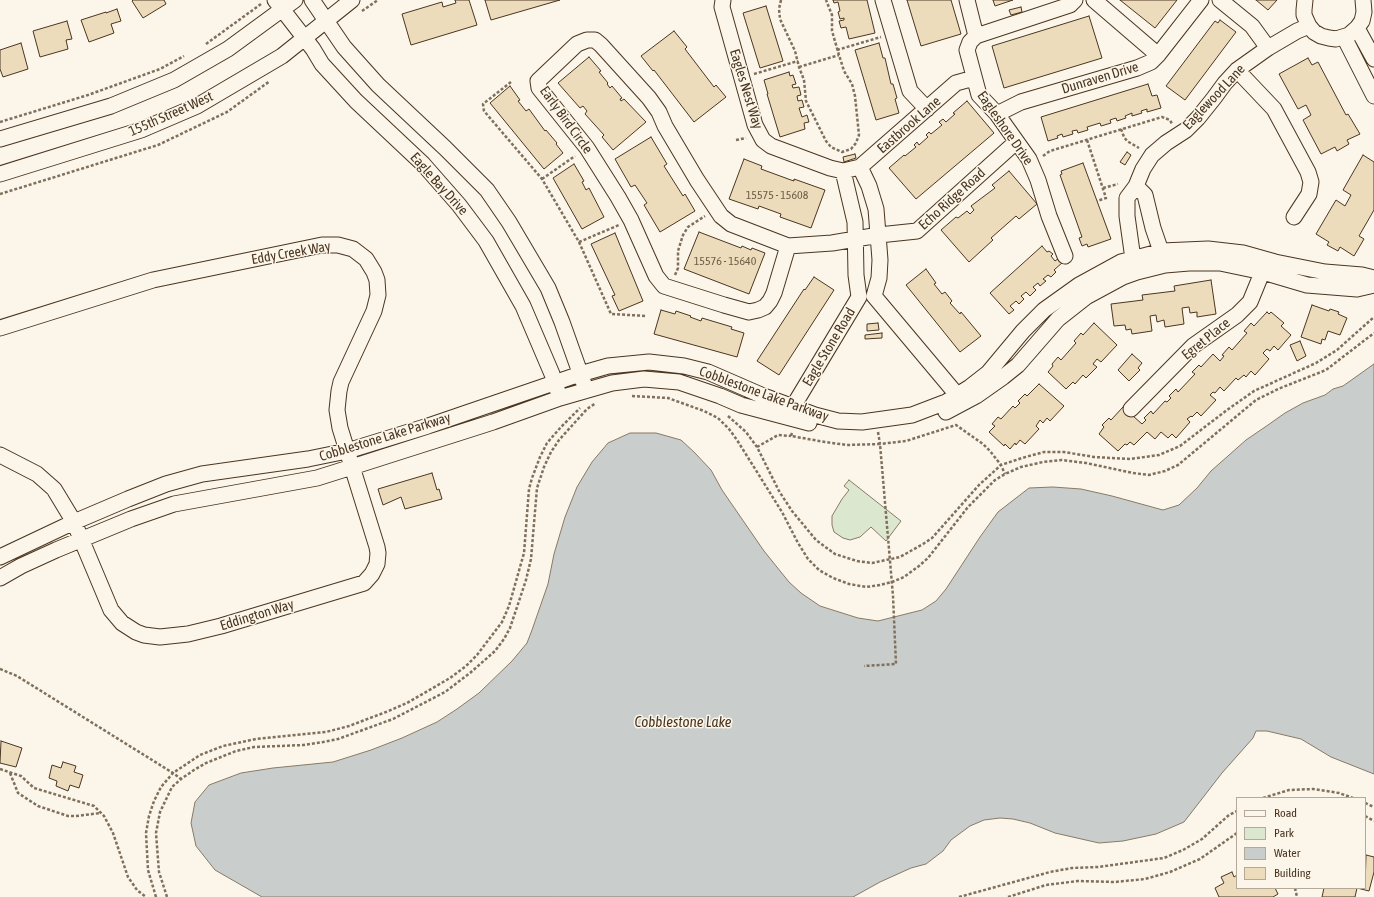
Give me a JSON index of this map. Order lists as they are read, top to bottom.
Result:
{
  "streets": {
    "street": [
      "Dunraven Drive",
      "Eagles Nest Way",
      "Eaglewood Lane",
      "155th Street West",
      "Early Bird Circle",
      "Eastbrook Lane",
      "Eagleshore Drive",
      "Eagle Bay Drive",
      "Echo Ridge Road",
      "Eddy Creek Way",
      "Egret Place",
      "Eagle Stone Road",
      "Cobblestone Lake Parkway",
      "Eddington Way"
    ]
  },
  "crossings": [
    ["Dunraven Drive", "Eagleshore Drive"],
    ["Eagles Nest Way", "Eastbrook Lane"],
    ["Eagles Nest Way", "Eagle Stone Road"],
    ["Eaglewood Lane", "Cobblestone Lake Parkway"],
    ["155th Street West", "Eagle Bay Drive"],
    ["Early Bird Circle", "Echo Ridge Road"],
    ["Early Bird Circle", "Eagle Stone Road"],
    ["Eastbrook Lane", "Eagleshore Drive"],
    ["Eastbrook Lane", "Eagle Stone Road"],
    ["Eagleshore Drive", "Echo Ridge Road"],
    ["Eagle Bay Drive", "Cobblestone Lake Parkway"],
    ["Echo Ridge Road", "Eagle Stone Road"],
    ["Eddy Creek Way", "Cobblestone Lake Parkway"],
    ["Eddy Creek Way", "Eddington Way"],
    ["Egret Place", "Cobblestone Lake Parkway"],
    ["Eagle Stone Road", "Cobblestone Lake Parkway"],
    ["Cobblestone Lake Parkway", "Eddington Way"]
  ],
  "water": ["Cobblestone Lake"],
  "house_numbers": ["15575 - 15608", "15576 - 15640"],
  "legend": [
    "Road",
    "Park",
    "Water",
    "Building"
  ]
}
